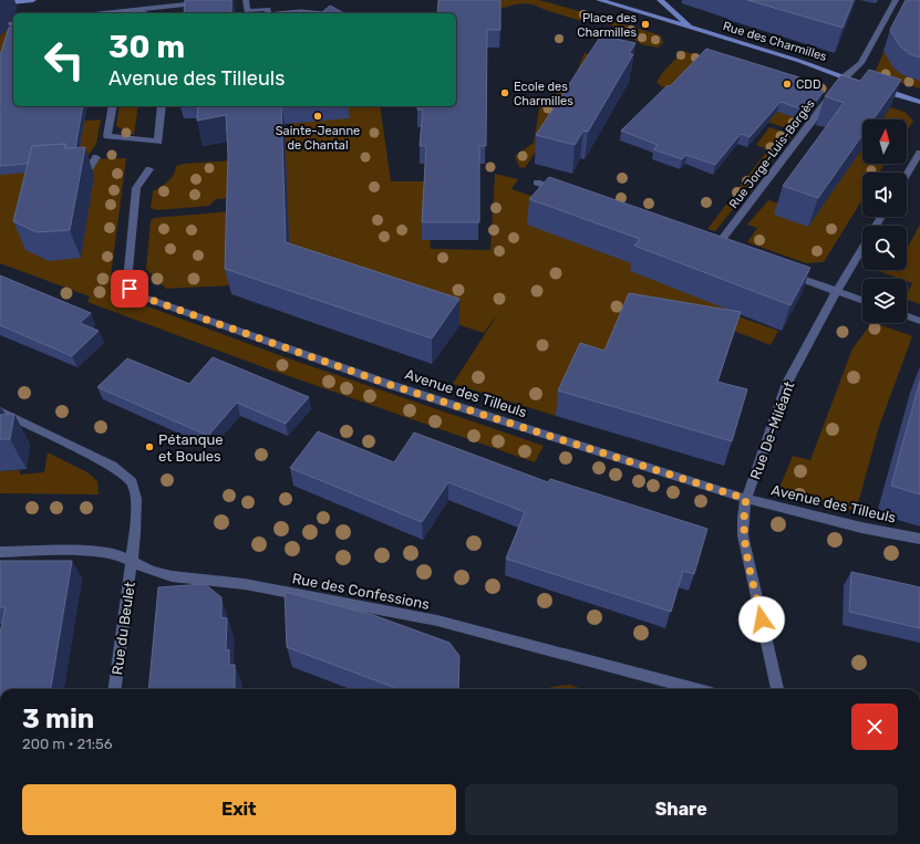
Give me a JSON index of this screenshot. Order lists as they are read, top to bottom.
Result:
{
  "streets": {
    "main road": ["Rue des Charmilles"],
    "street": [
      "Rue Jorge-Luis-Borgès",
      "Avenue des Tilleuls",
      "Rue De-Miléant",
      "Rue des Confessions",
      "Rue du Beulet"
    ]
  },
  "crossings": [
    ["Rue des Charmilles", "Rue Jorge-Luis-Borgès"],
    ["Avenue des Tilleuls", "Rue De-Miléant"],
    ["Rue des Confessions", "Rue du Beulet"]
  ],
  "places": [
    "Place des Charmilles",
    "CDD",
    "Ecole des Charmilles",
    "Sainte-Jeanne de Chantal",
    "Pétanque et Boules"
  ],
  "north": "top",
  "page": {
    "turn": ["30 m", "Avenue des Tilleuls"],
    "heading": ["3 min", "200 m · 21:56"],
    "buttons": ["Exit", "Share"]
  }
}
